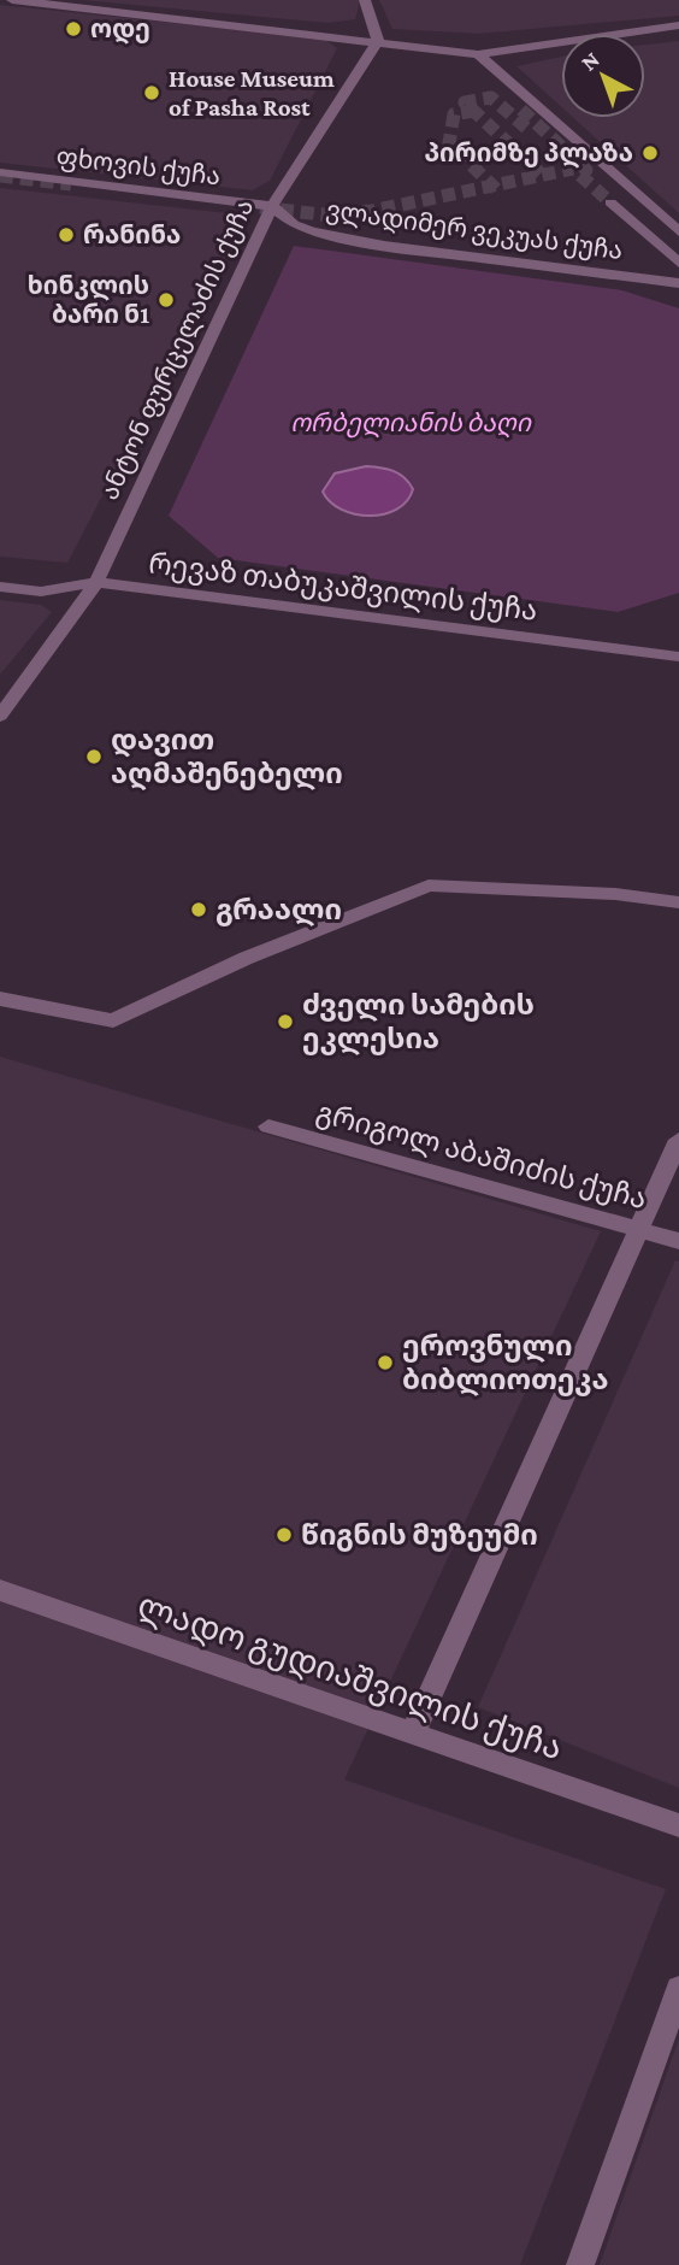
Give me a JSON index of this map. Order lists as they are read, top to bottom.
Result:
{
  "streets": {
    "street": [
      "ფხოვის ქუჩა",
      "ვლადიმერ ვეკუას ქუჩა",
      "ანტონ ფურცელაძის ქუჩა",
      "რევაზ თაბუკაშვილის ქუჩა",
      "გრიგოლ აბაშიძის ქუჩა",
      "ლადო გუდიაშვილის ქუჩა"
    ]
  },
  "crossings": [
    ["ფხოვის ქუჩა", "ვლადიმერ ვეკუას ქუჩა"],
    ["ფხოვის ქუჩა", "ანტონ ფურცელაძის ქუჩა"],
    ["ვლადიმერ ვეკუას ქუჩა", "ანტონ ფურცელაძის ქუჩა"],
    ["ანტონ ფურცელაძის ქუჩა", "რევაზ თაბუკაშვილის ქუჩა"]
  ],
  "parks": ["ორბელიანის ბაღი"],
  "places": [
    "ოდე",
    "House Museum of Pasha Rost",
    "პირიმზე პლაზა",
    "რანინა",
    "ხინკლის ბარი ნ1",
    "დავით აღმაშენებელი",
    "გრაალი",
    "ძველი სამების ეკლესია",
    "ეროვნული ბიბლიოთეკა",
    "წიგნის მუზეუმი"
  ],
  "north": "top left"
}
